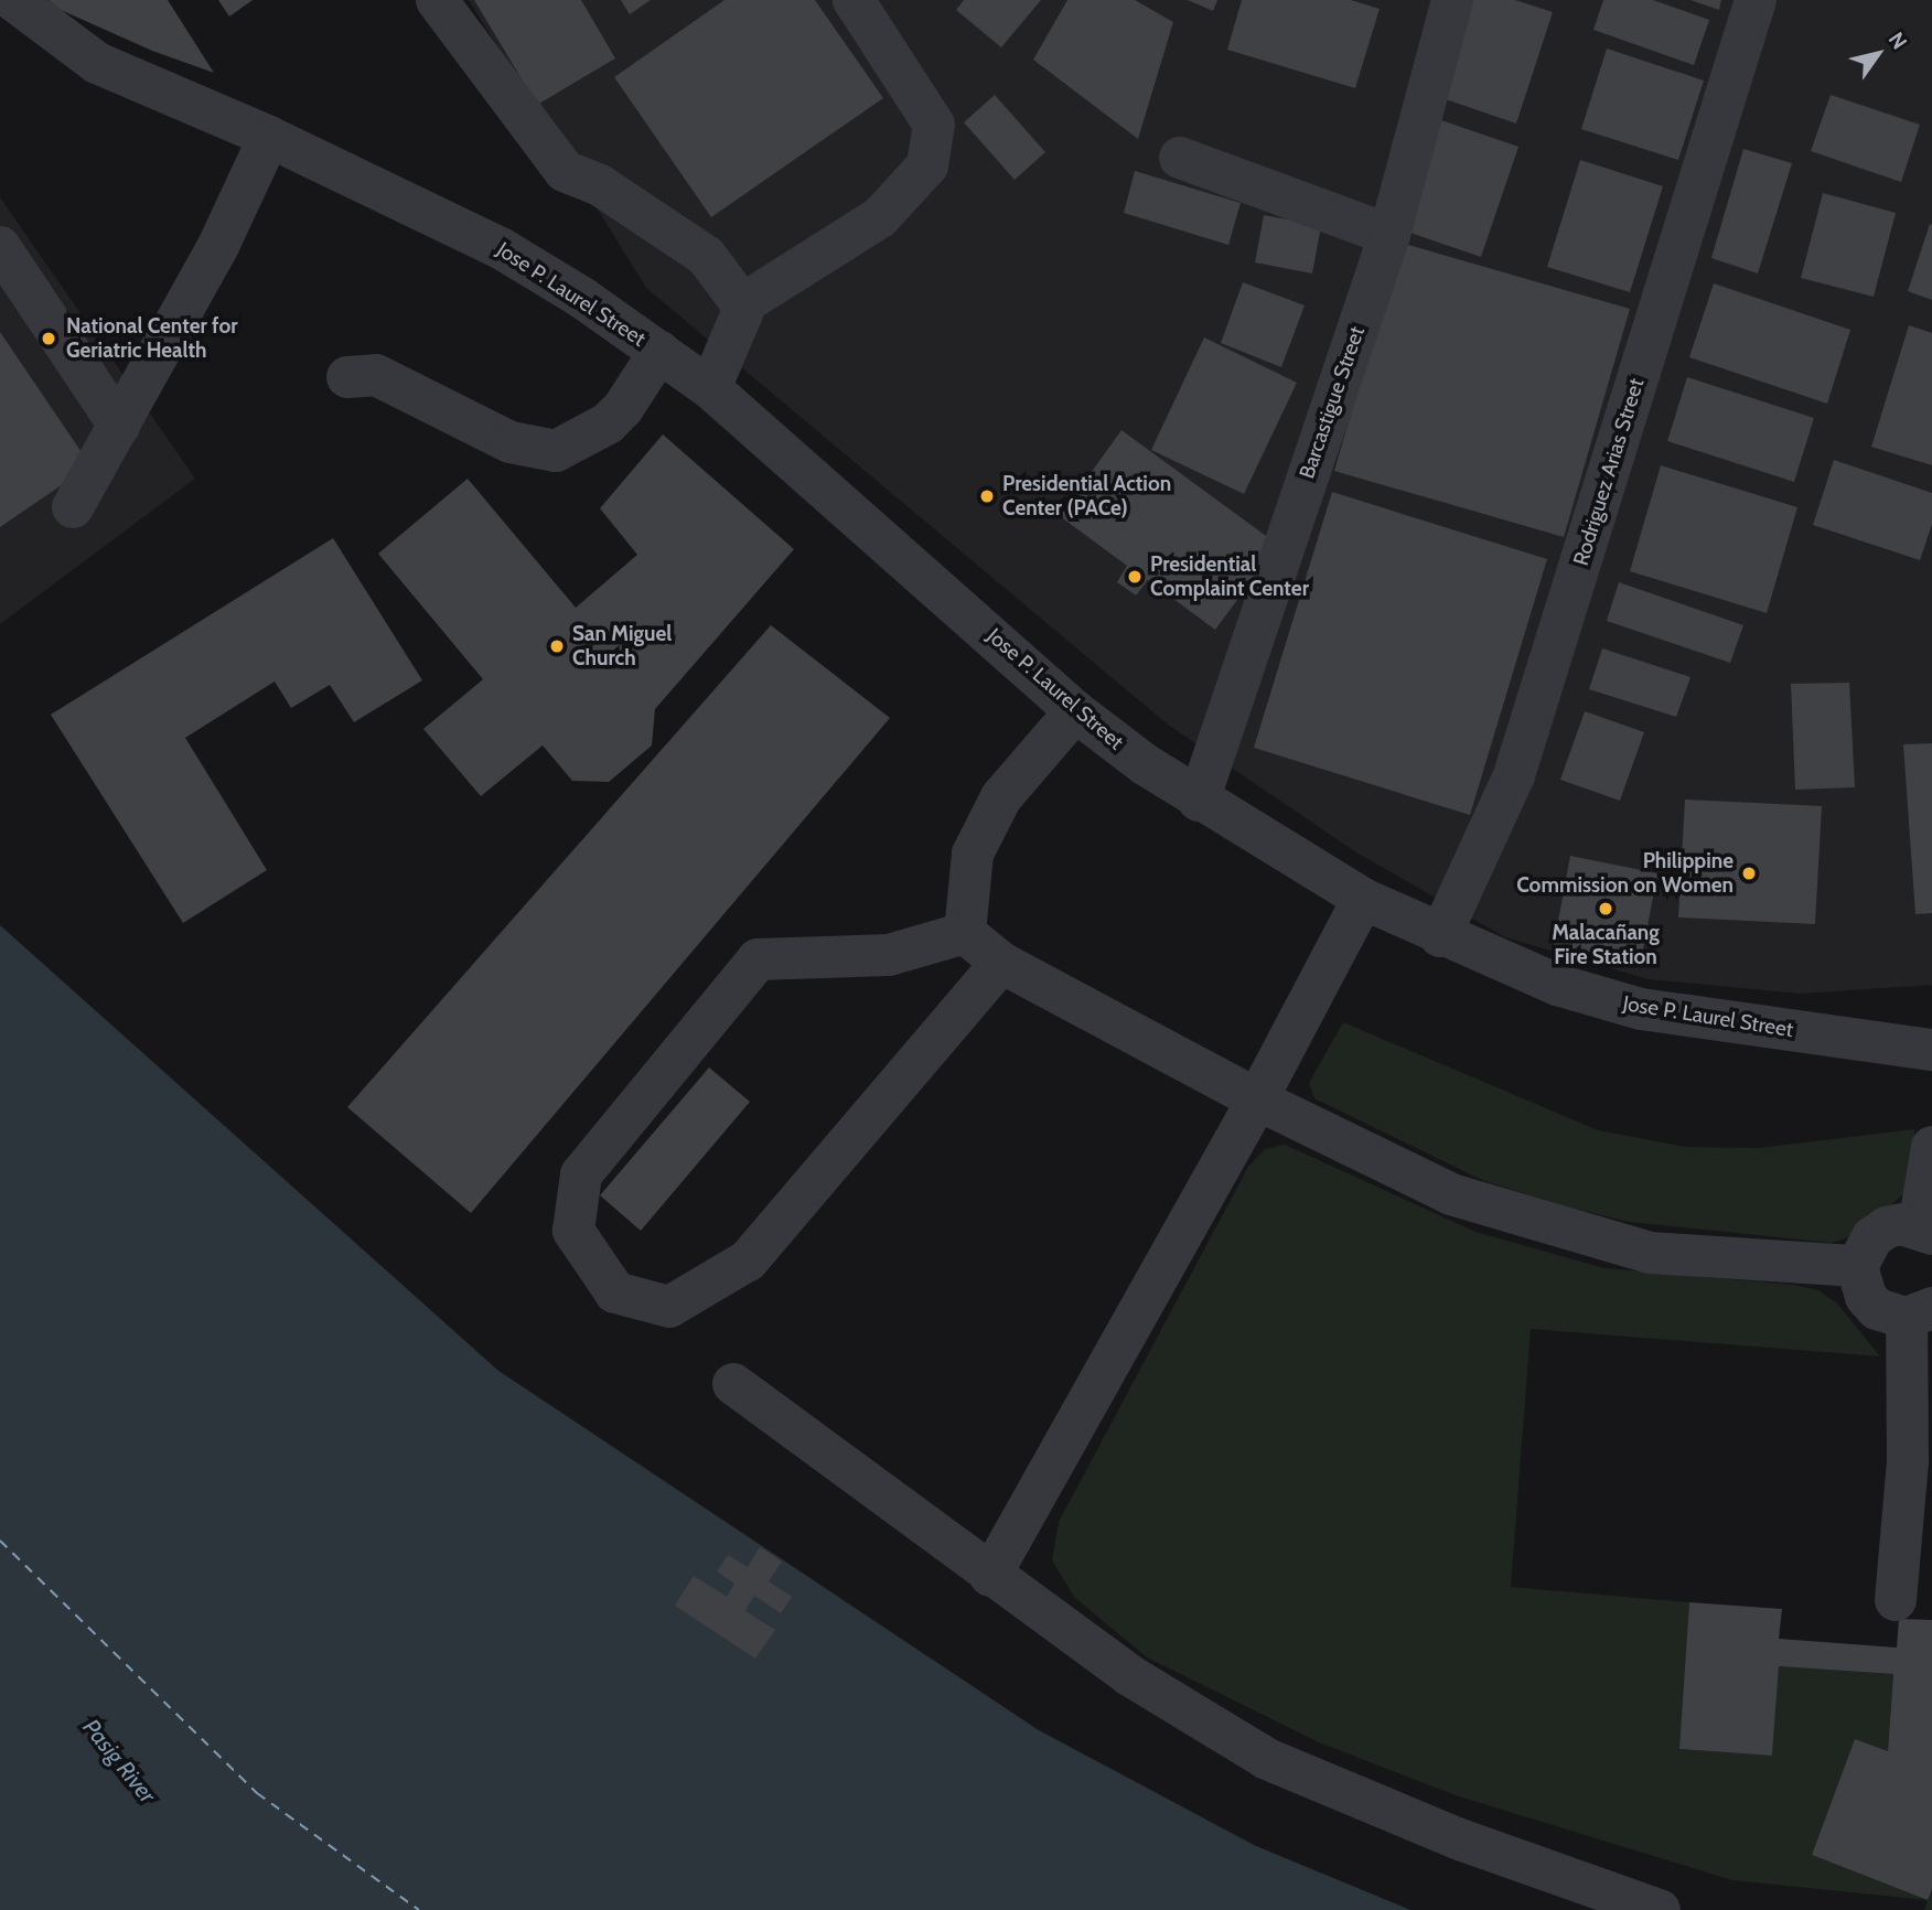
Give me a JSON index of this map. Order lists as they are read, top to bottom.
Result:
{
  "streets": {
    "street": ["Jose P. Laurel Street", "Barcastigue Street", "Rodriguez Arias Street"]
  },
  "crossings": [
    ["Jose P. Laurel Street", "Barcastigue Street"],
    ["Jose P. Laurel Street", "Rodriguez Arias Street"]
  ],
  "water": ["Pasig River"],
  "places": [
    "National Center for Geriatric Health",
    "Presidential Action Center (PACe)",
    "Presidential Complaint Center",
    "San Miguel Church",
    "Philippine Commission on Women",
    "Malacañang Fire Station"
  ],
  "north": "top right"
}
